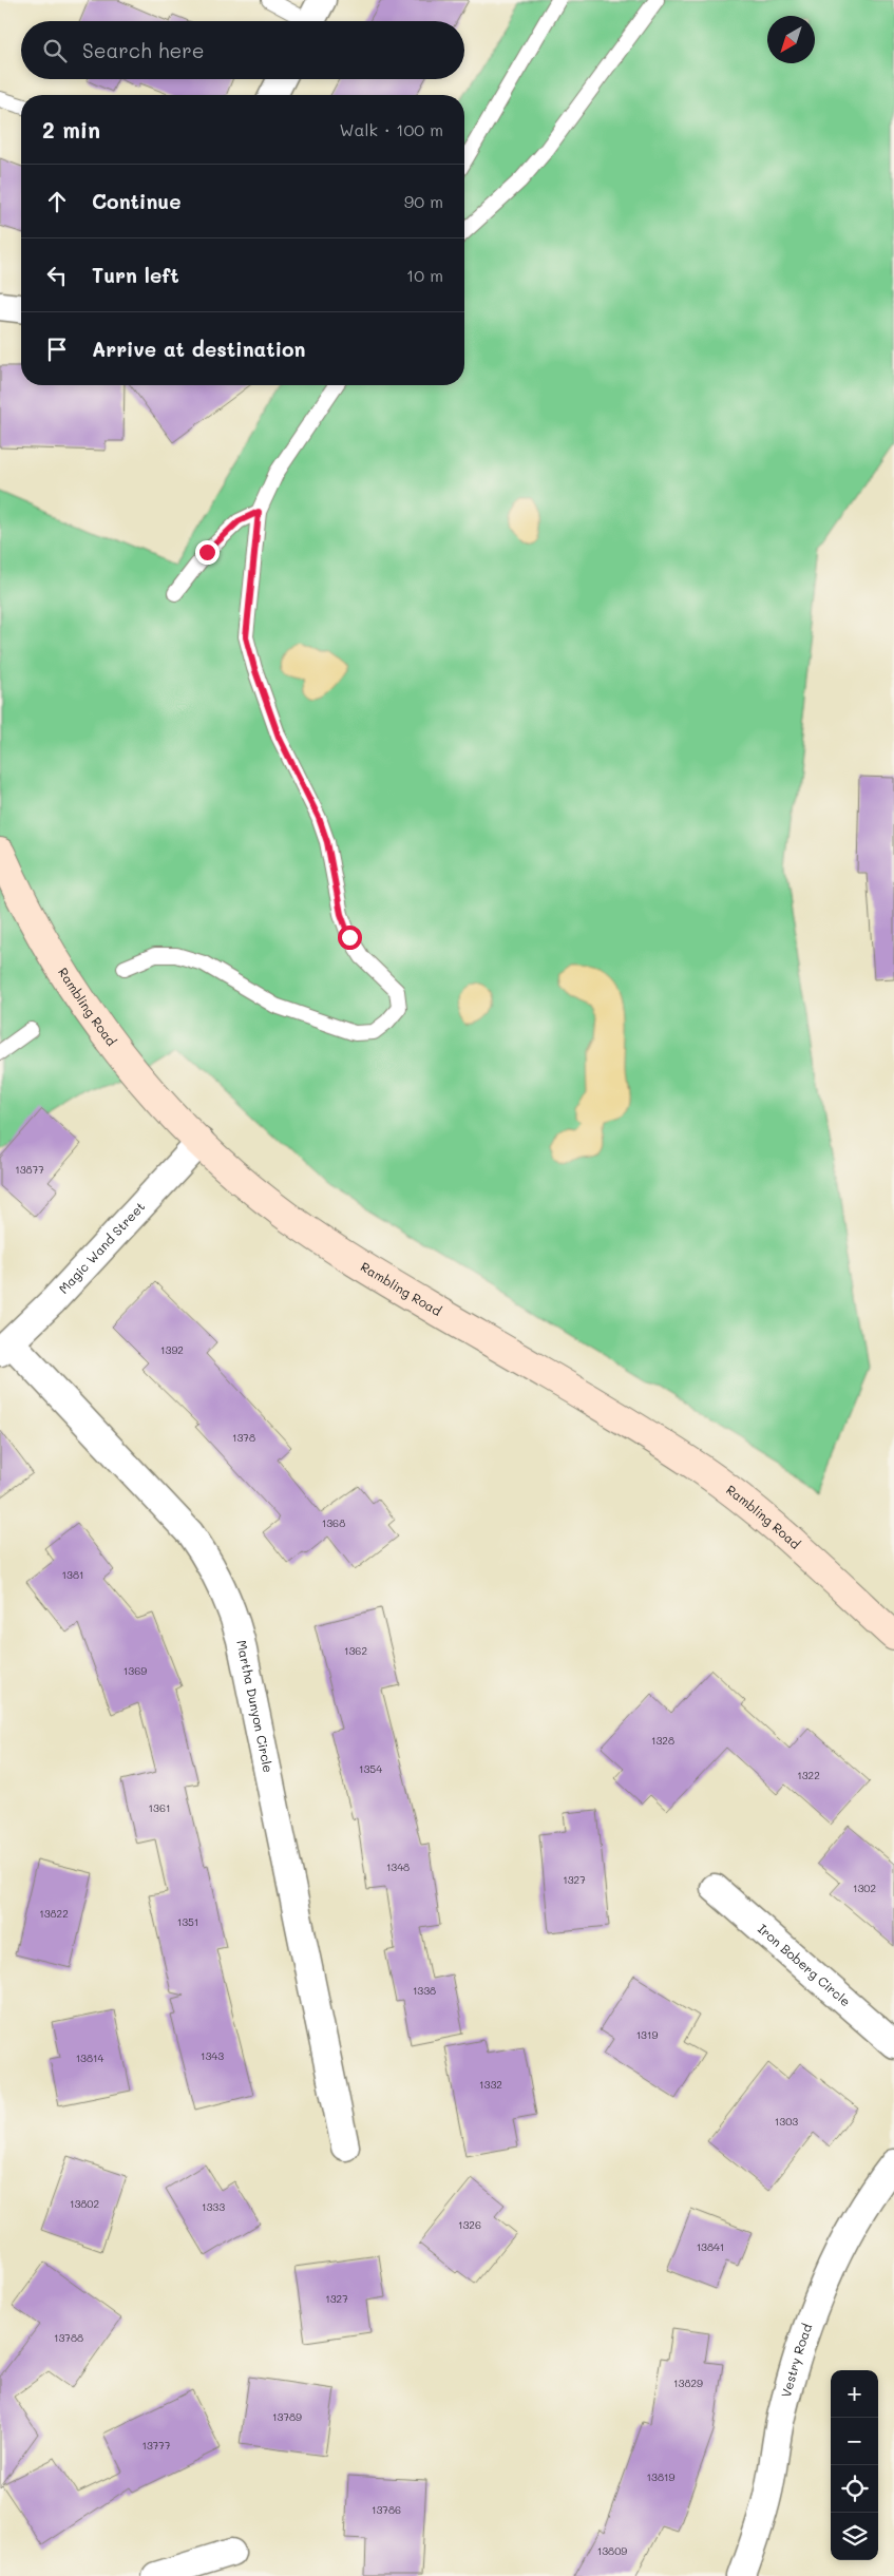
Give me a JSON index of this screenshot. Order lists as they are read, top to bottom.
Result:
{
  "streets": {
    "street": [
      "Rambling Road",
      "Magic Wand Street",
      "Martha Dunyon Circle",
      "Iron Boberg Circle",
      "Vestry Road"
    ]
  },
  "crossings": [
    ["Rambling Road", "Magic Wand Street"],
    ["Magic Wand Street", "Martha Dunyon Circle"]
  ],
  "house_numbers": [
    "13877",
    "1392",
    "1378",
    "1368",
    "1381",
    "1362",
    "1369",
    "1328",
    "1354",
    "1322",
    "1361",
    "1348",
    "1327",
    "1302",
    "13822",
    "1351",
    "1338",
    "1319",
    "1343",
    "13814",
    "1332",
    "1303",
    "13802",
    "1333",
    "1326",
    "13841",
    "1327",
    "13788",
    "13829",
    "13789",
    "13777",
    "13819",
    "13786",
    "13809"
  ],
  "north": "bottom left",
  "page": {
    "search": "Search here",
    "heading": ["2 min", "Walk · 100 m"],
    "list": [
      ["Continue", "90 m"],
      ["Turn left", "10 m"],
      "Arrive at destination"
    ],
    "map_buttons": ["+", "−"]
  }
}
